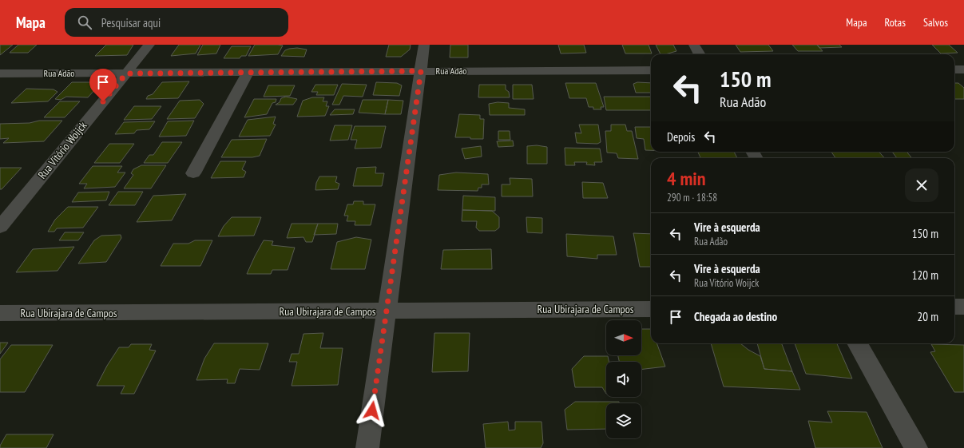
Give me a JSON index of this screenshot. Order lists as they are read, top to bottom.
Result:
{
  "streets": {
    "street": ["Rua Adão", "Rua Vitório Woijck", "Rua Ubirajara de Campos"]
  },
  "crossings": [
    ["Rua Adão", "Rua Vitório Woijck"]
  ],
  "north": "right",
  "page": {
    "header": "Mapa",
    "search": "Pesquisar aqui",
    "nav": ["Mapa", "Rotas", "Salvos"],
    "turn": ["150 m", "Rua Adão"],
    "then": "Depois",
    "heading": ["4 min", "290 m · 18:58"],
    "list": [
      {
        "name": "Vire à esquerda",
        "note": "Rua Adão",
        "value": "150 m"
      },
      {
        "name": "Vire à esquerda",
        "note": "Rua Vitório Woijck",
        "value": "120 m"
      },
      {
        "name": "Chegada ao destino",
        "value": "20 m"
      }
    ]
  }
}
